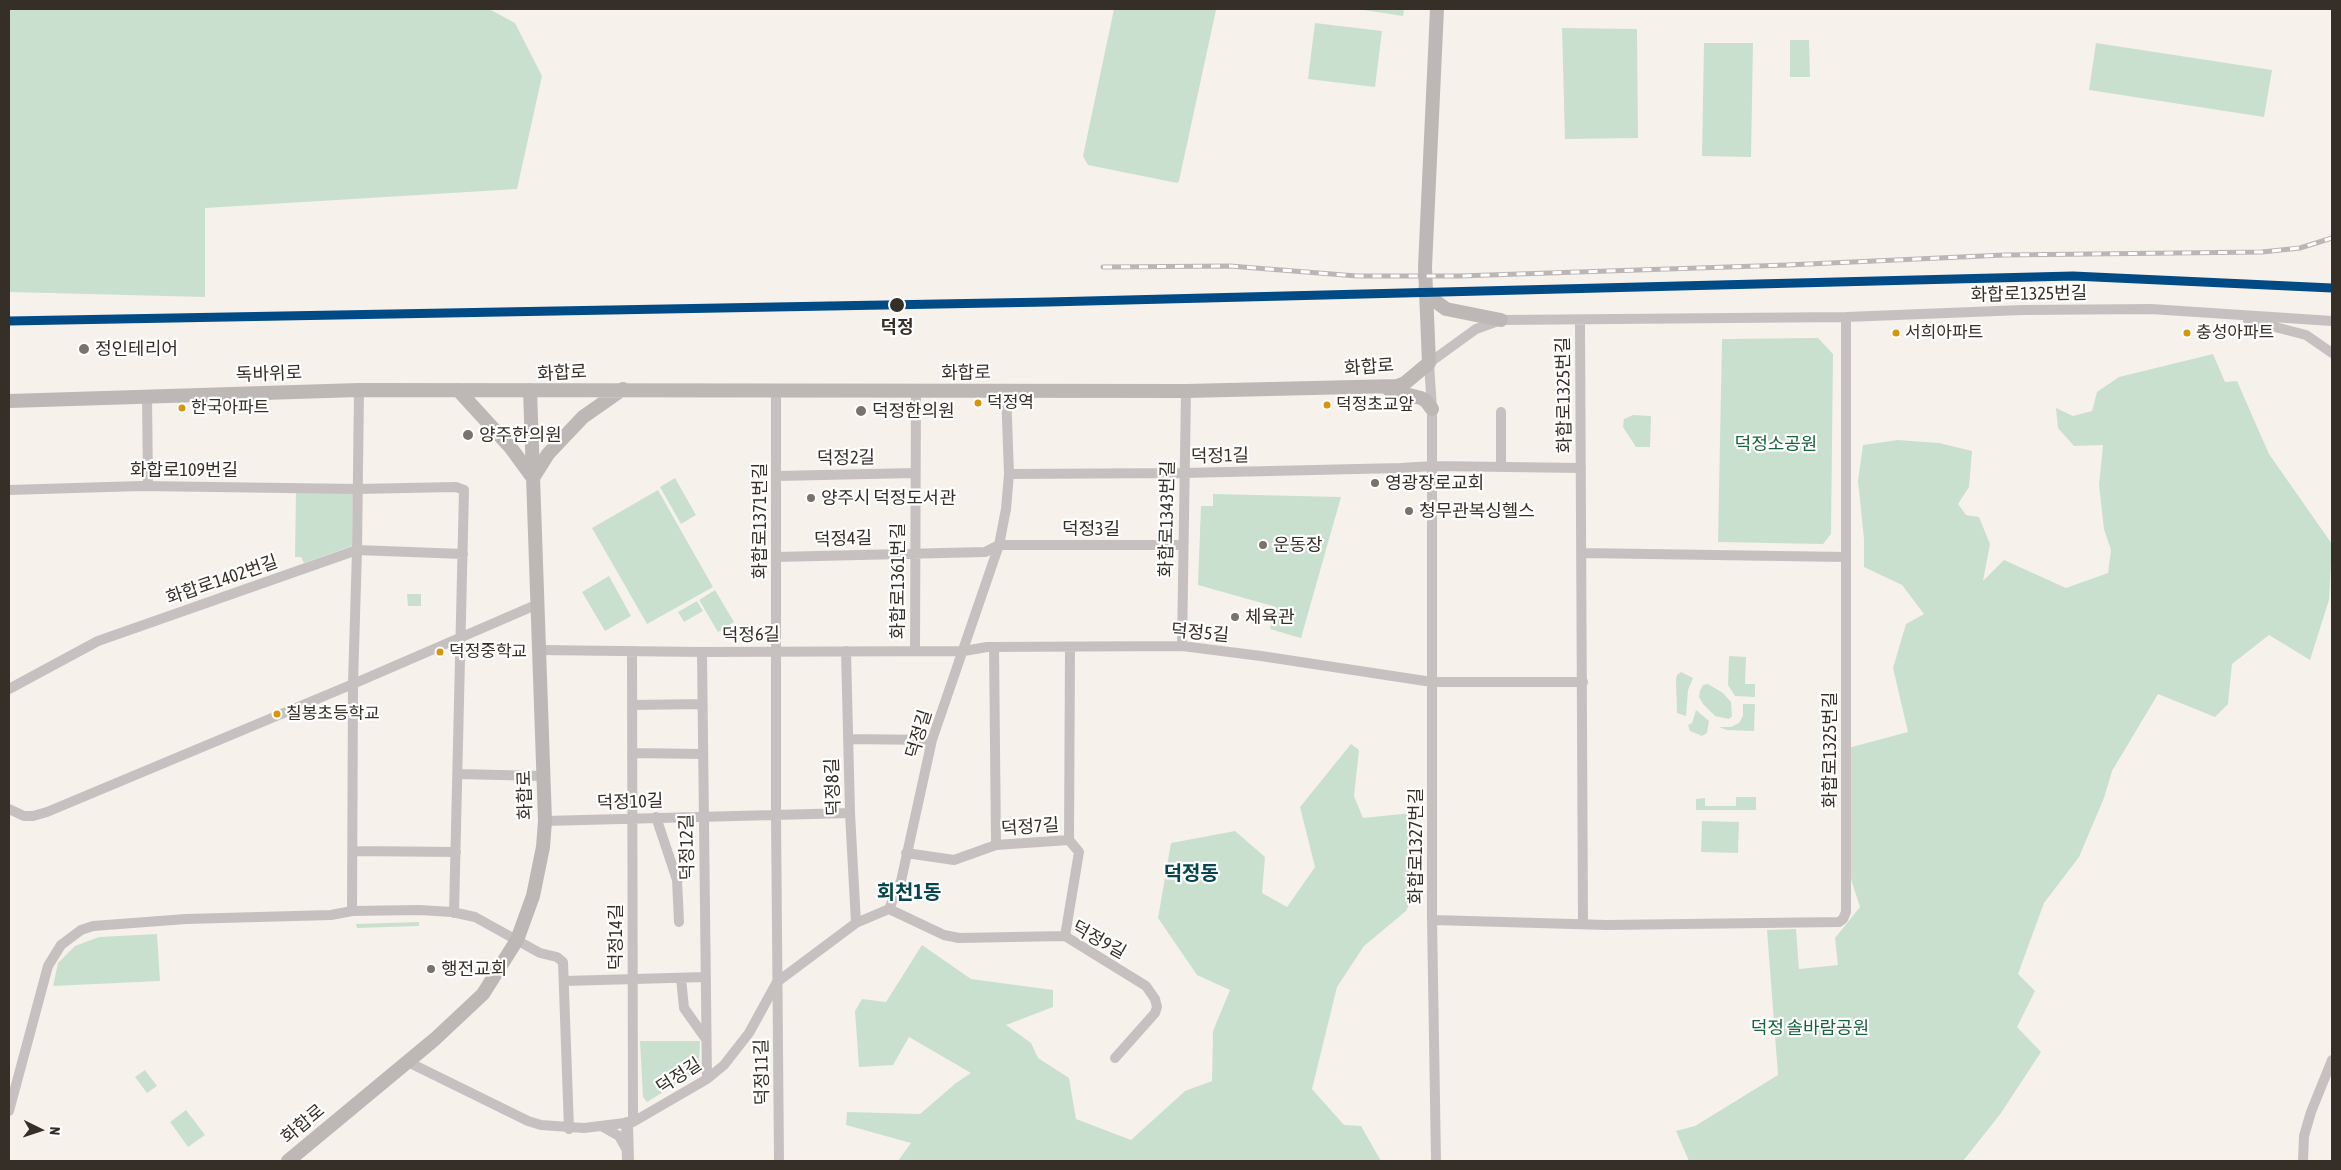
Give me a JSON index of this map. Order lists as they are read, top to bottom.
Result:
{
  "streets": {
    "main road": ["화합로", "독바위로"],
    "street": [
      "화합로1325번길",
      "덕정1길",
      "덕정2길",
      "화합로109번길",
      "화합로1343번길",
      "화합로1371번길",
      "덕정3길",
      "덕정4길",
      "화합로1402번길",
      "화합로1361번길",
      "덕정5길",
      "덕정6길",
      "덕정길",
      "덕정8길",
      "덕정10길",
      "덕정7길",
      "화합로1327번길",
      "덕정12길",
      "덕정14길",
      "덕정9길",
      "덕정11길"
    ]
  },
  "crossings": [
    ["화합로1325번길", "화합로"],
    ["화합로1325번길", "덕정1길"],
    ["화합로1325번길", "화합로1327번길"],
    ["화합로", "독바위로"],
    ["화합로", "화합로1343번길"],
    ["화합로", "화합로1371번길"],
    ["화합로", "화합로1361번길"],
    ["화합로", "덕정6길"],
    ["화합로", "덕정길"],
    ["화합로", "덕정10길"],
    ["덕정1길", "화합로1343번길"],
    ["덕정1길", "덕정길"],
    ["덕정1길", "화합로1327번길"],
    ["덕정2길", "화합로1371번길"],
    ["덕정2길", "화합로1361번길"],
    ["화합로1343번길", "덕정3길"],
    ["화합로1343번길", "덕정5길"],
    ["화합로1371번길", "덕정4길"],
    ["화합로1371번길", "덕정6길"],
    ["덕정3길", "덕정4길"],
    ["덕정3길", "덕정길"],
    ["덕정4길", "화합로1361번길"],
    ["덕정4길", "덕정길"],
    ["화합로1361번길", "덕정6길"],
    ["덕정5길", "덕정6길"],
    ["덕정5길", "덕정길"],
    ["덕정5길", "화합로1327번길"],
    ["덕정6길", "덕정길"],
    ["덕정6길", "덕정8길"],
    ["덕정6길", "덕정12길"],
    ["덕정6길", "덕정14길"],
    ["덕정길", "덕정8길"],
    ["덕정길", "덕정7길"],
    ["덕정길", "덕정12길"],
    ["덕정길", "덕정14길"],
    ["덕정길", "덕정9길"],
    ["덕정길", "덕정11길"],
    ["덕정8길", "덕정10길"],
    ["덕정10길", "덕정12길"],
    ["덕정10길", "덕정14길"]
  ],
  "districts": ["덕정동", "회천1동"],
  "parks": ["덕정소공원", "덕정 솔바람공원"],
  "places": [
    "덕정",
    "서희아파트",
    "충성아파트",
    "정인테리어",
    "덕정역",
    "덕정초교앞",
    "한국아파트",
    "덕정한의원",
    "양주한의원",
    "영광장로교회",
    "양주시 덕정도서관",
    "청무관복싱헬스",
    "운동장",
    "체육관",
    "덕정중학교",
    "칠봉초등학교",
    "행전교회"
  ],
  "north": "right"
}
